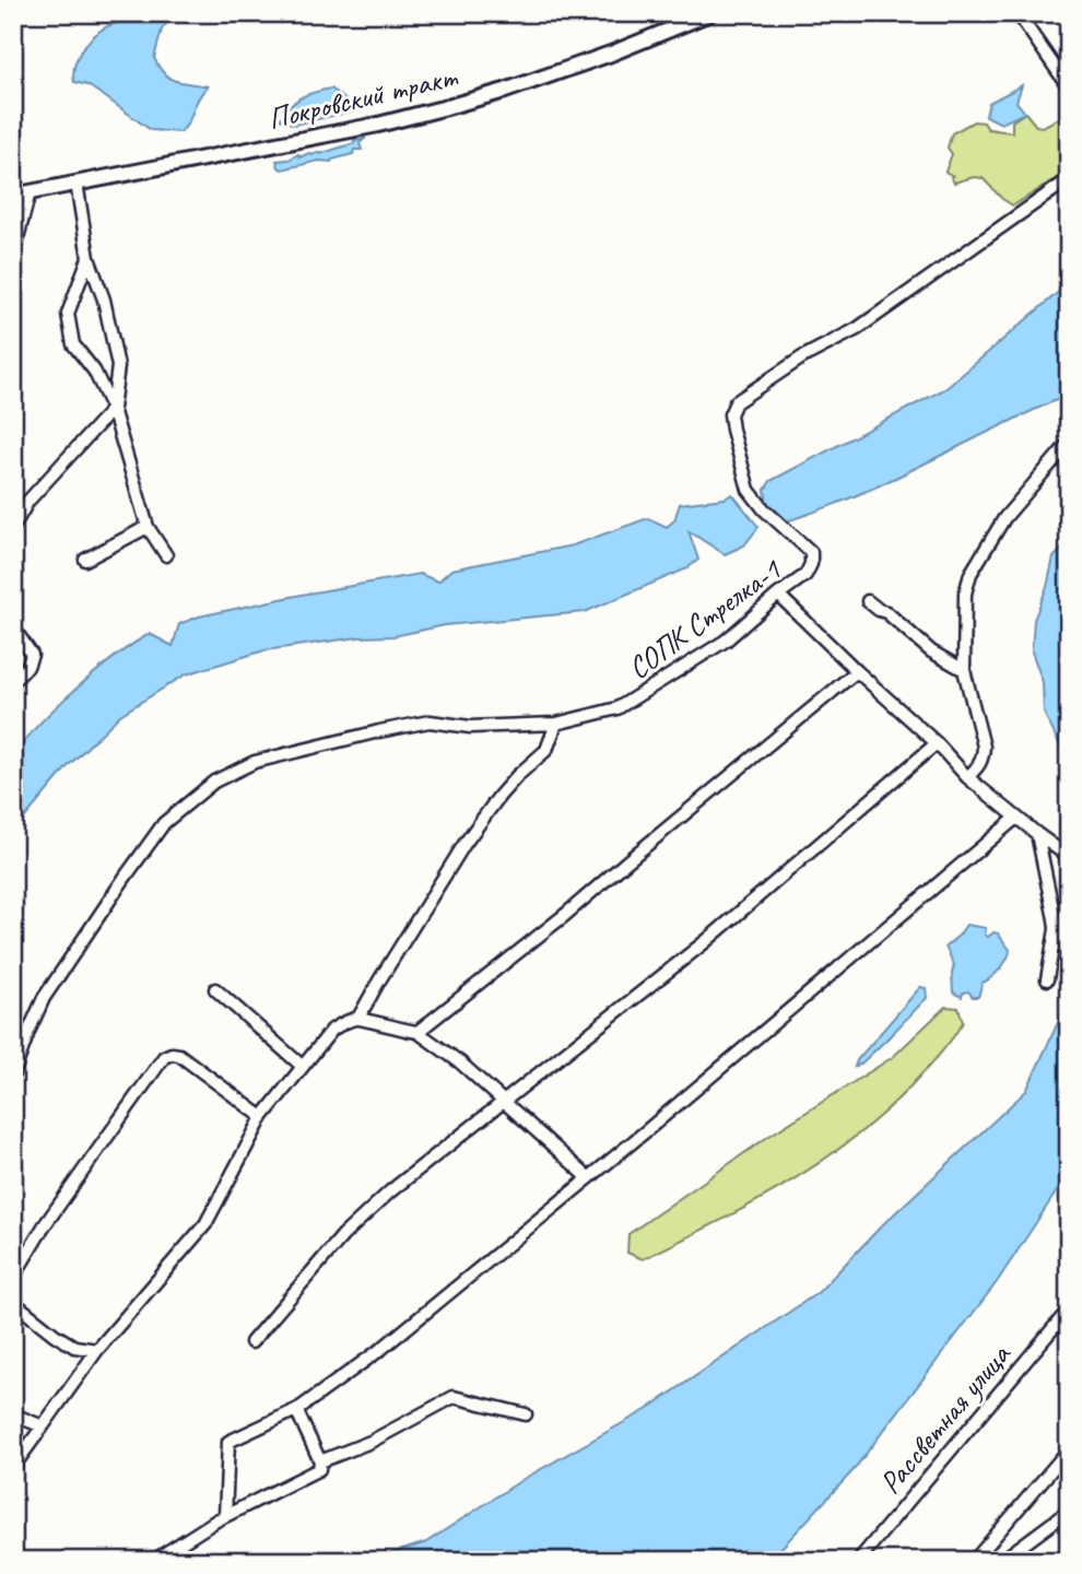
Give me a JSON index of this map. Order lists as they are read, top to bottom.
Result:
{
  "streets": {
    "main road": ["Покровский тракт"],
    "street": ["СОПК Стрелка-1", "Рассветная улица"]
  }
}
